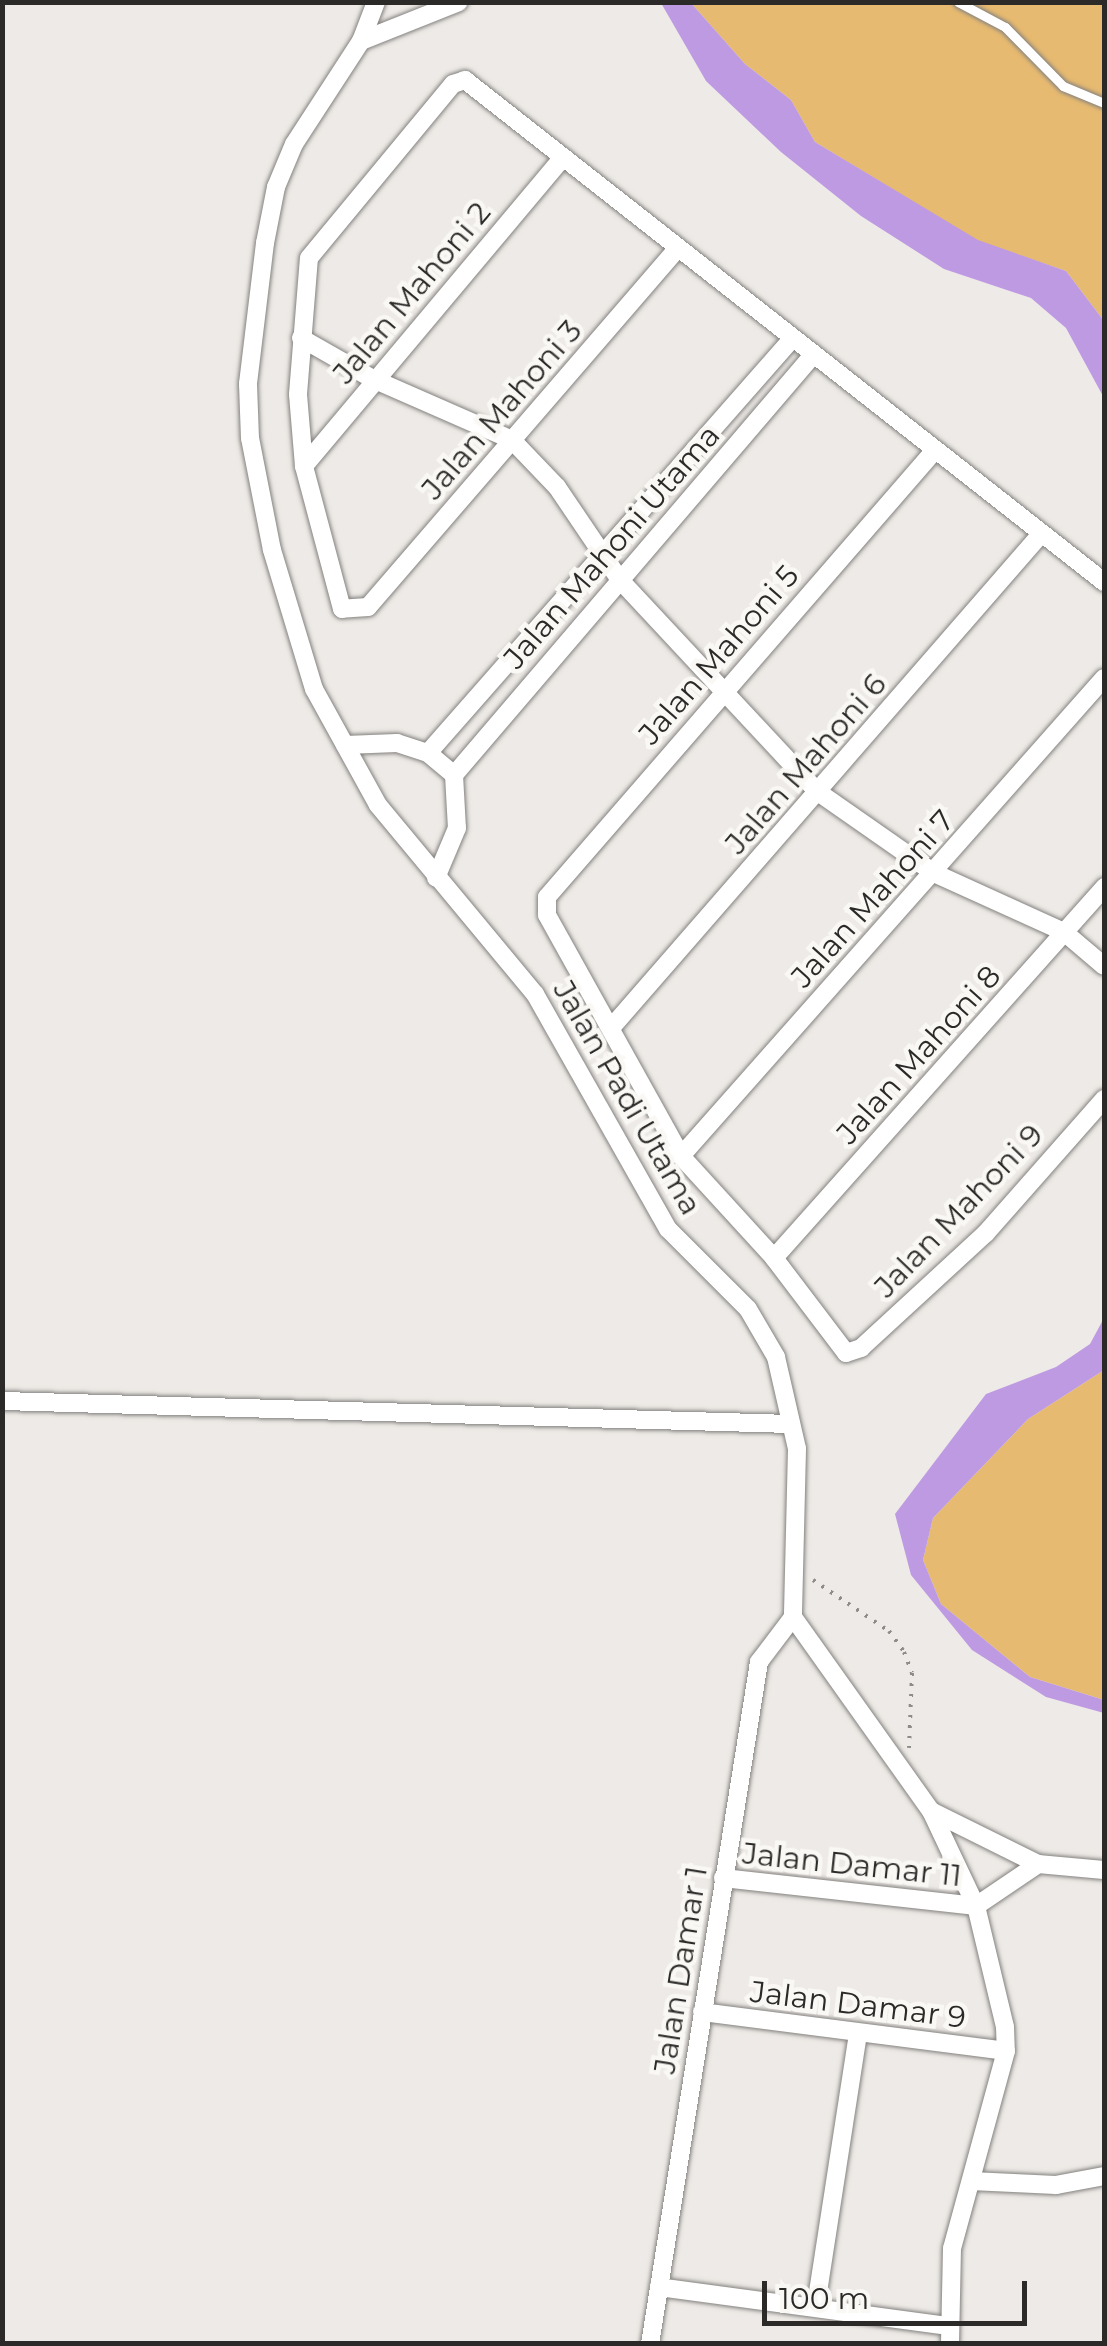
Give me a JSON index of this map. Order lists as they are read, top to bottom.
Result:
{
  "streets": {
    "street": [
      "Jalan Mahoni 2",
      "Jalan Mahoni 3",
      "Jalan Mahoni Utama",
      "Jalan Mahoni 5",
      "Jalan Mahoni 6",
      "Jalan Mahoni 7",
      "Jalan Mahoni 8",
      "Jalan Padi Utama",
      "Jalan Mahoni 9",
      "Jalan Damar 11",
      "Jalan Damar 1",
      "Jalan Damar 9"
    ]
  },
  "crossings": [
    ["Jalan Mahoni 2", "Jalan Mahoni 3"],
    ["Jalan Mahoni 5", "Jalan Mahoni 6"],
    ["Jalan Mahoni 8", "Jalan Mahoni 9"],
    ["Jalan Padi Utama", "Jalan Damar 1"],
    ["Jalan Damar 11", "Jalan Damar 1"],
    ["Jalan Damar 1", "Jalan Damar 9"]
  ],
  "scale_bar": "100 m"
}
